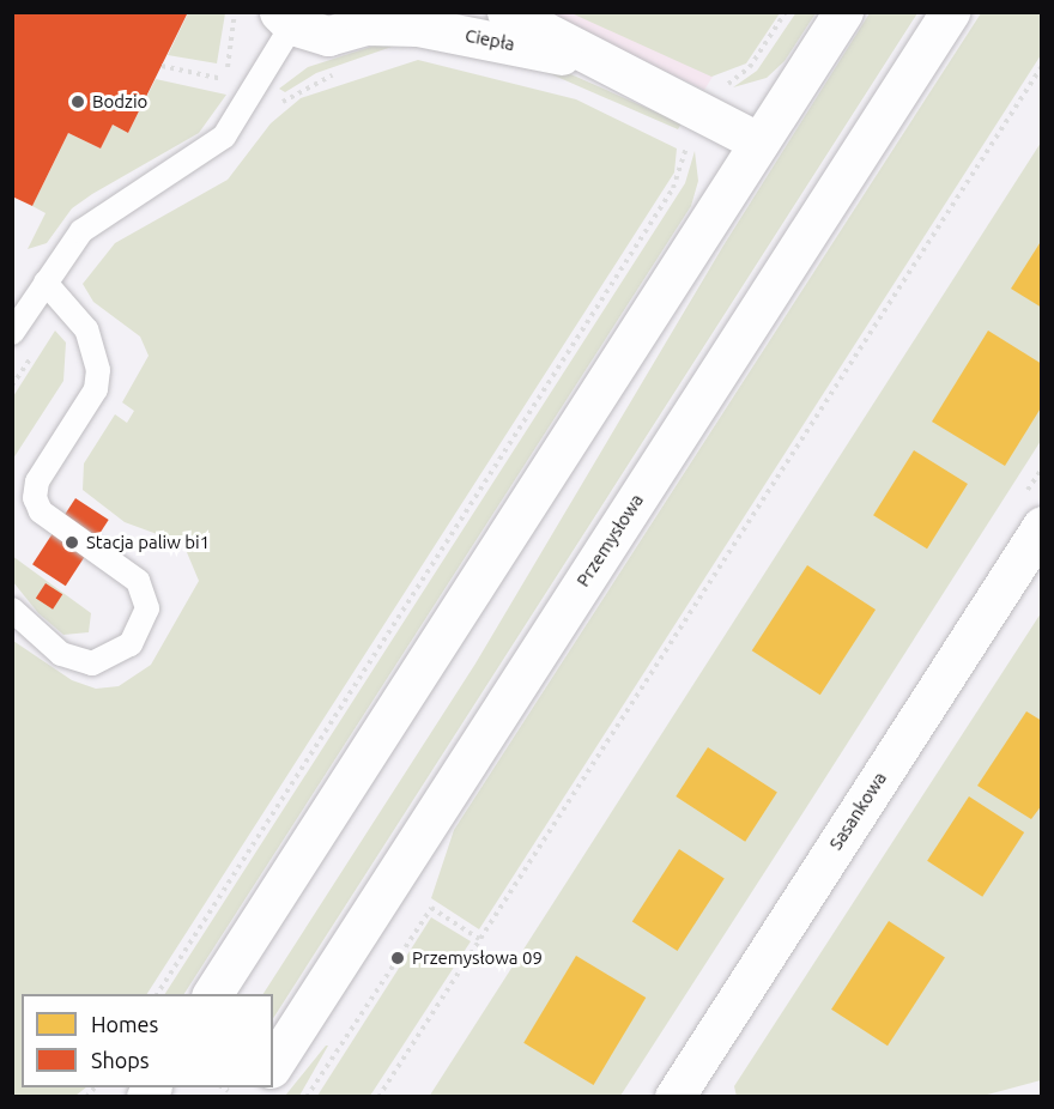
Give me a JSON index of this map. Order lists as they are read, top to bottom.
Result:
{
  "streets": {
    "main road": ["Ciepła", "Przemysłowa", "Sasankowa"]
  },
  "places": ["Bodzio", "Stacja paliw bi1", "Przemysłowa 09"],
  "legend": ["Homes", "Shops"]
}
